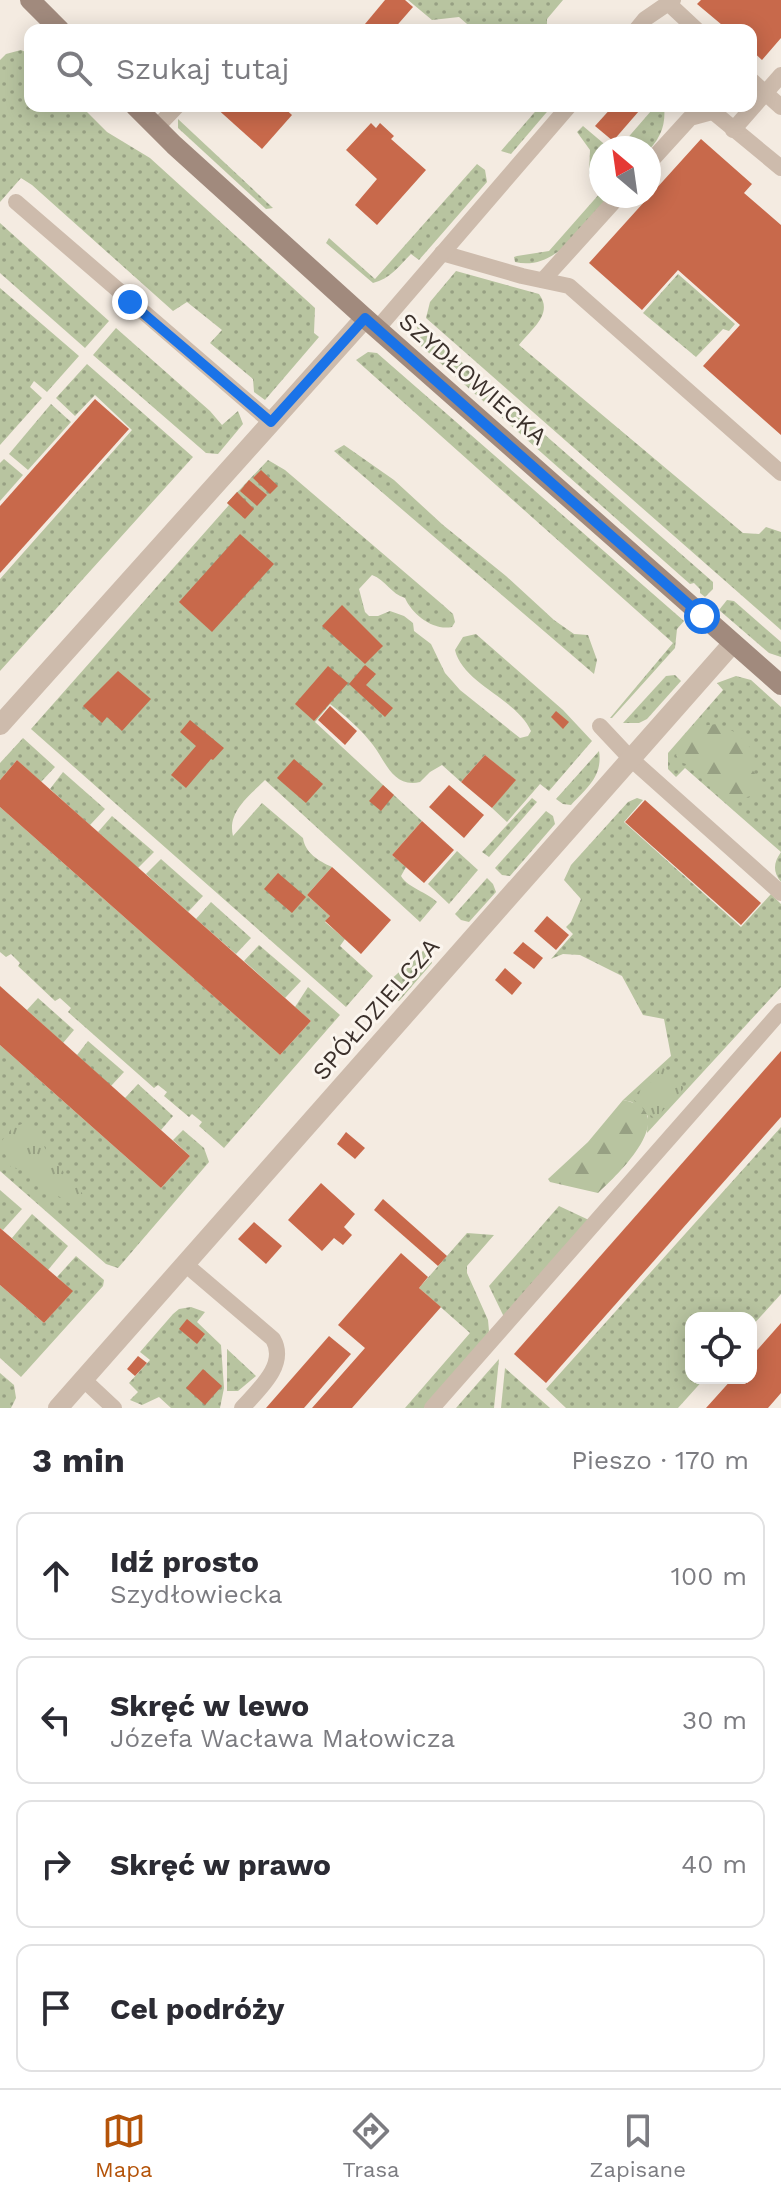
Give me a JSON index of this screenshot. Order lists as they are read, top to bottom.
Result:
{
  "streets": {
    "street": ["SZYDŁOWIECKA", "SPÓŁDZIELCZA"]
  },
  "crossings": [
    ["SZYDŁOWIECKA", "SPÓŁDZIELCZA"]
  ],
  "north": "top left",
  "page": {
    "search": "Szukaj tutaj",
    "heading": ["3 min", "Pieszo · 170 m"],
    "list": [
      ["Idź prosto", "Szydłowiecka", "100 m"],
      ["Skręć w lewo", "Józefa Wacława Małowicza", "30 m"],
      ["Skręć w prawo", "40 m"],
      "Cel podróży"
    ],
    "nav": ["Mapa", "Trasa", "Zapisane"]
  }
}
